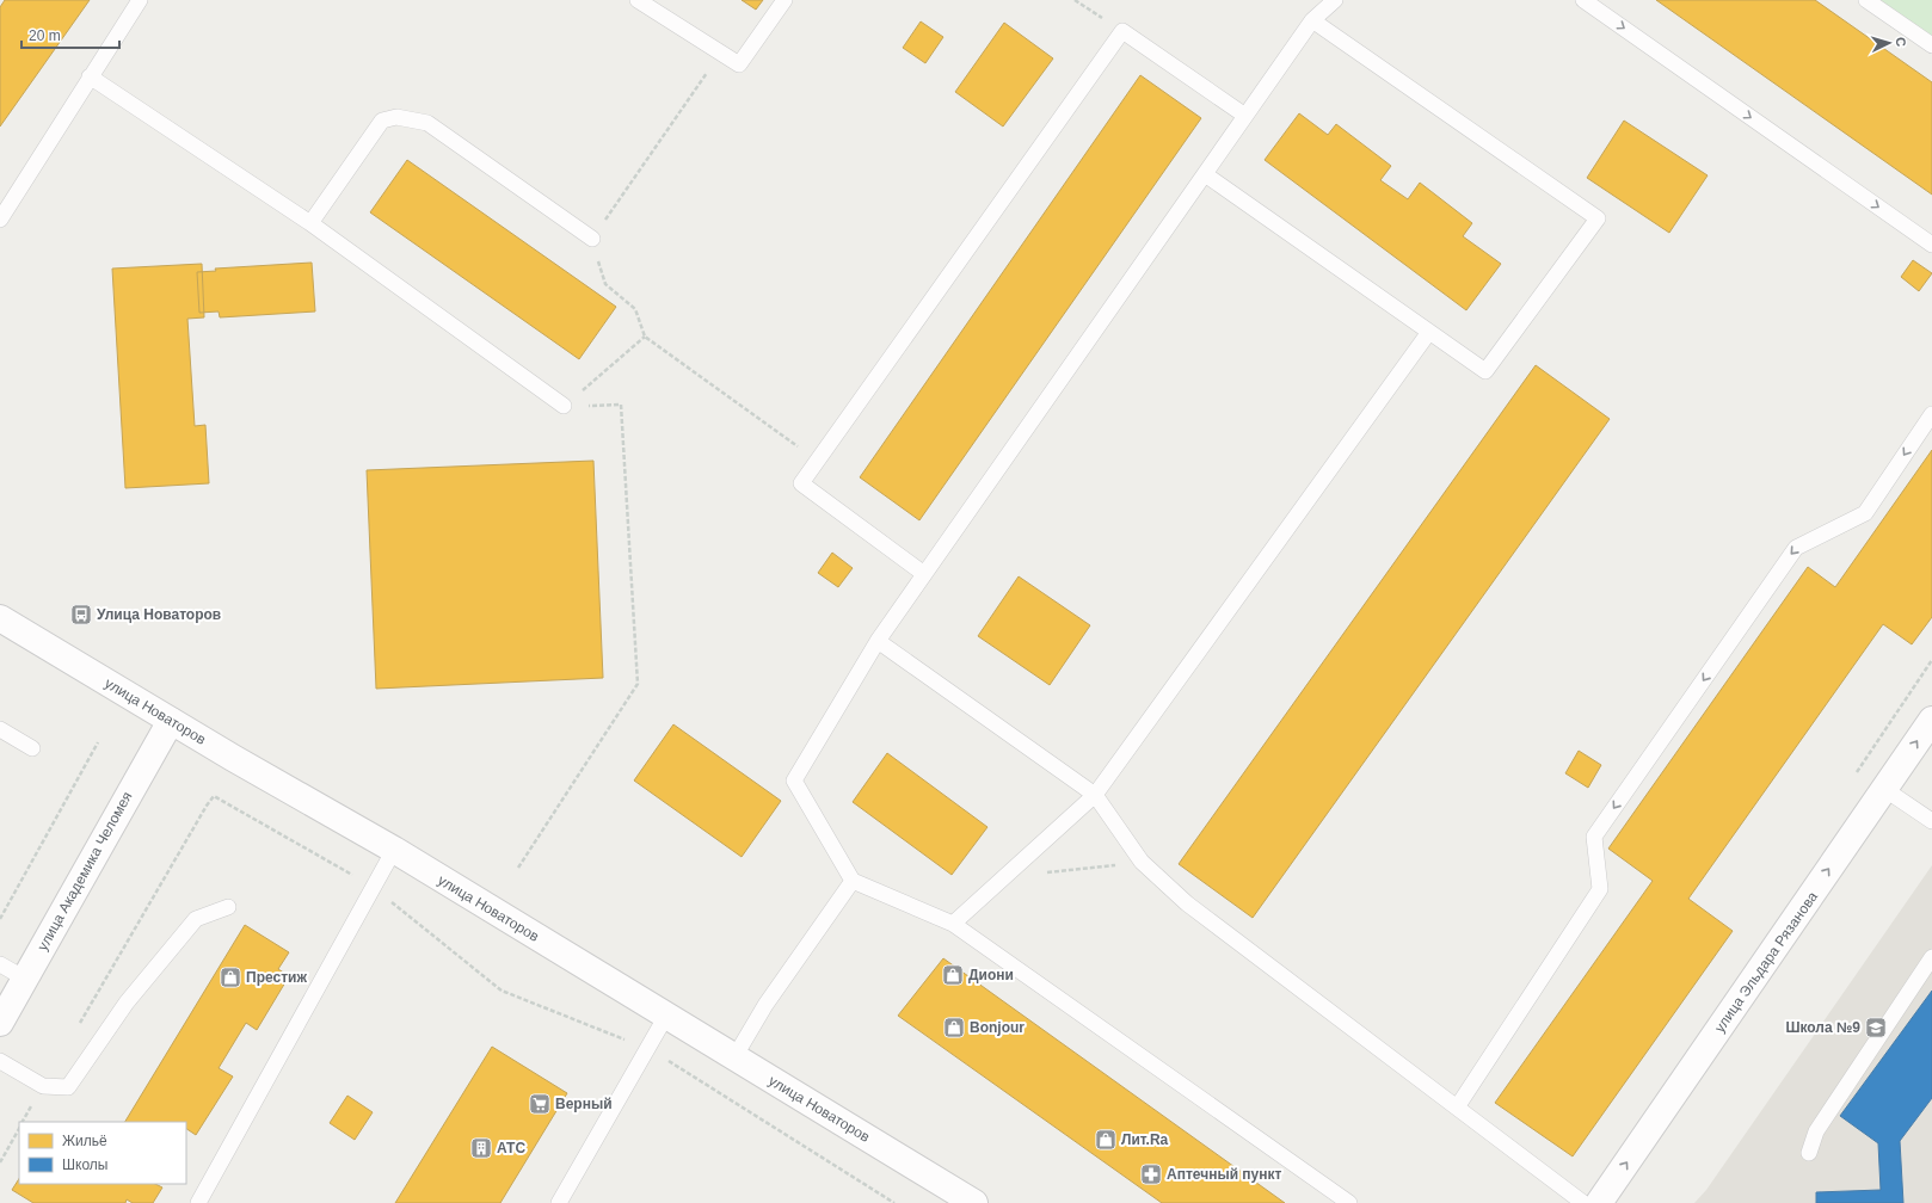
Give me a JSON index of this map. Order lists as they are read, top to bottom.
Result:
{
  "streets": {
    "street": ["улица Новаторов", "улица Академика Челомея", "улица Эльдара Рязанова"]
  },
  "crossings": [
    ["улица Новаторов", "улица Академика Челомея"]
  ],
  "one_way": ["улица Эльдара Рязанова"],
  "places": {
    "bus stop": ["Улица Новаторов"],
    "shop": [
      "Диони",
      "Престиж",
      "Bonjour",
      "Лит.Ra"
    ],
    "school or university": ["Школа №9"],
    "supermarket": ["Верный"],
    "building": ["АТС"],
    "pharmacy": ["Аптечный пункт"]
  },
  "legend": ["Жильё", "Школы"],
  "scale_bar": "20 m",
  "north": "right"
}
